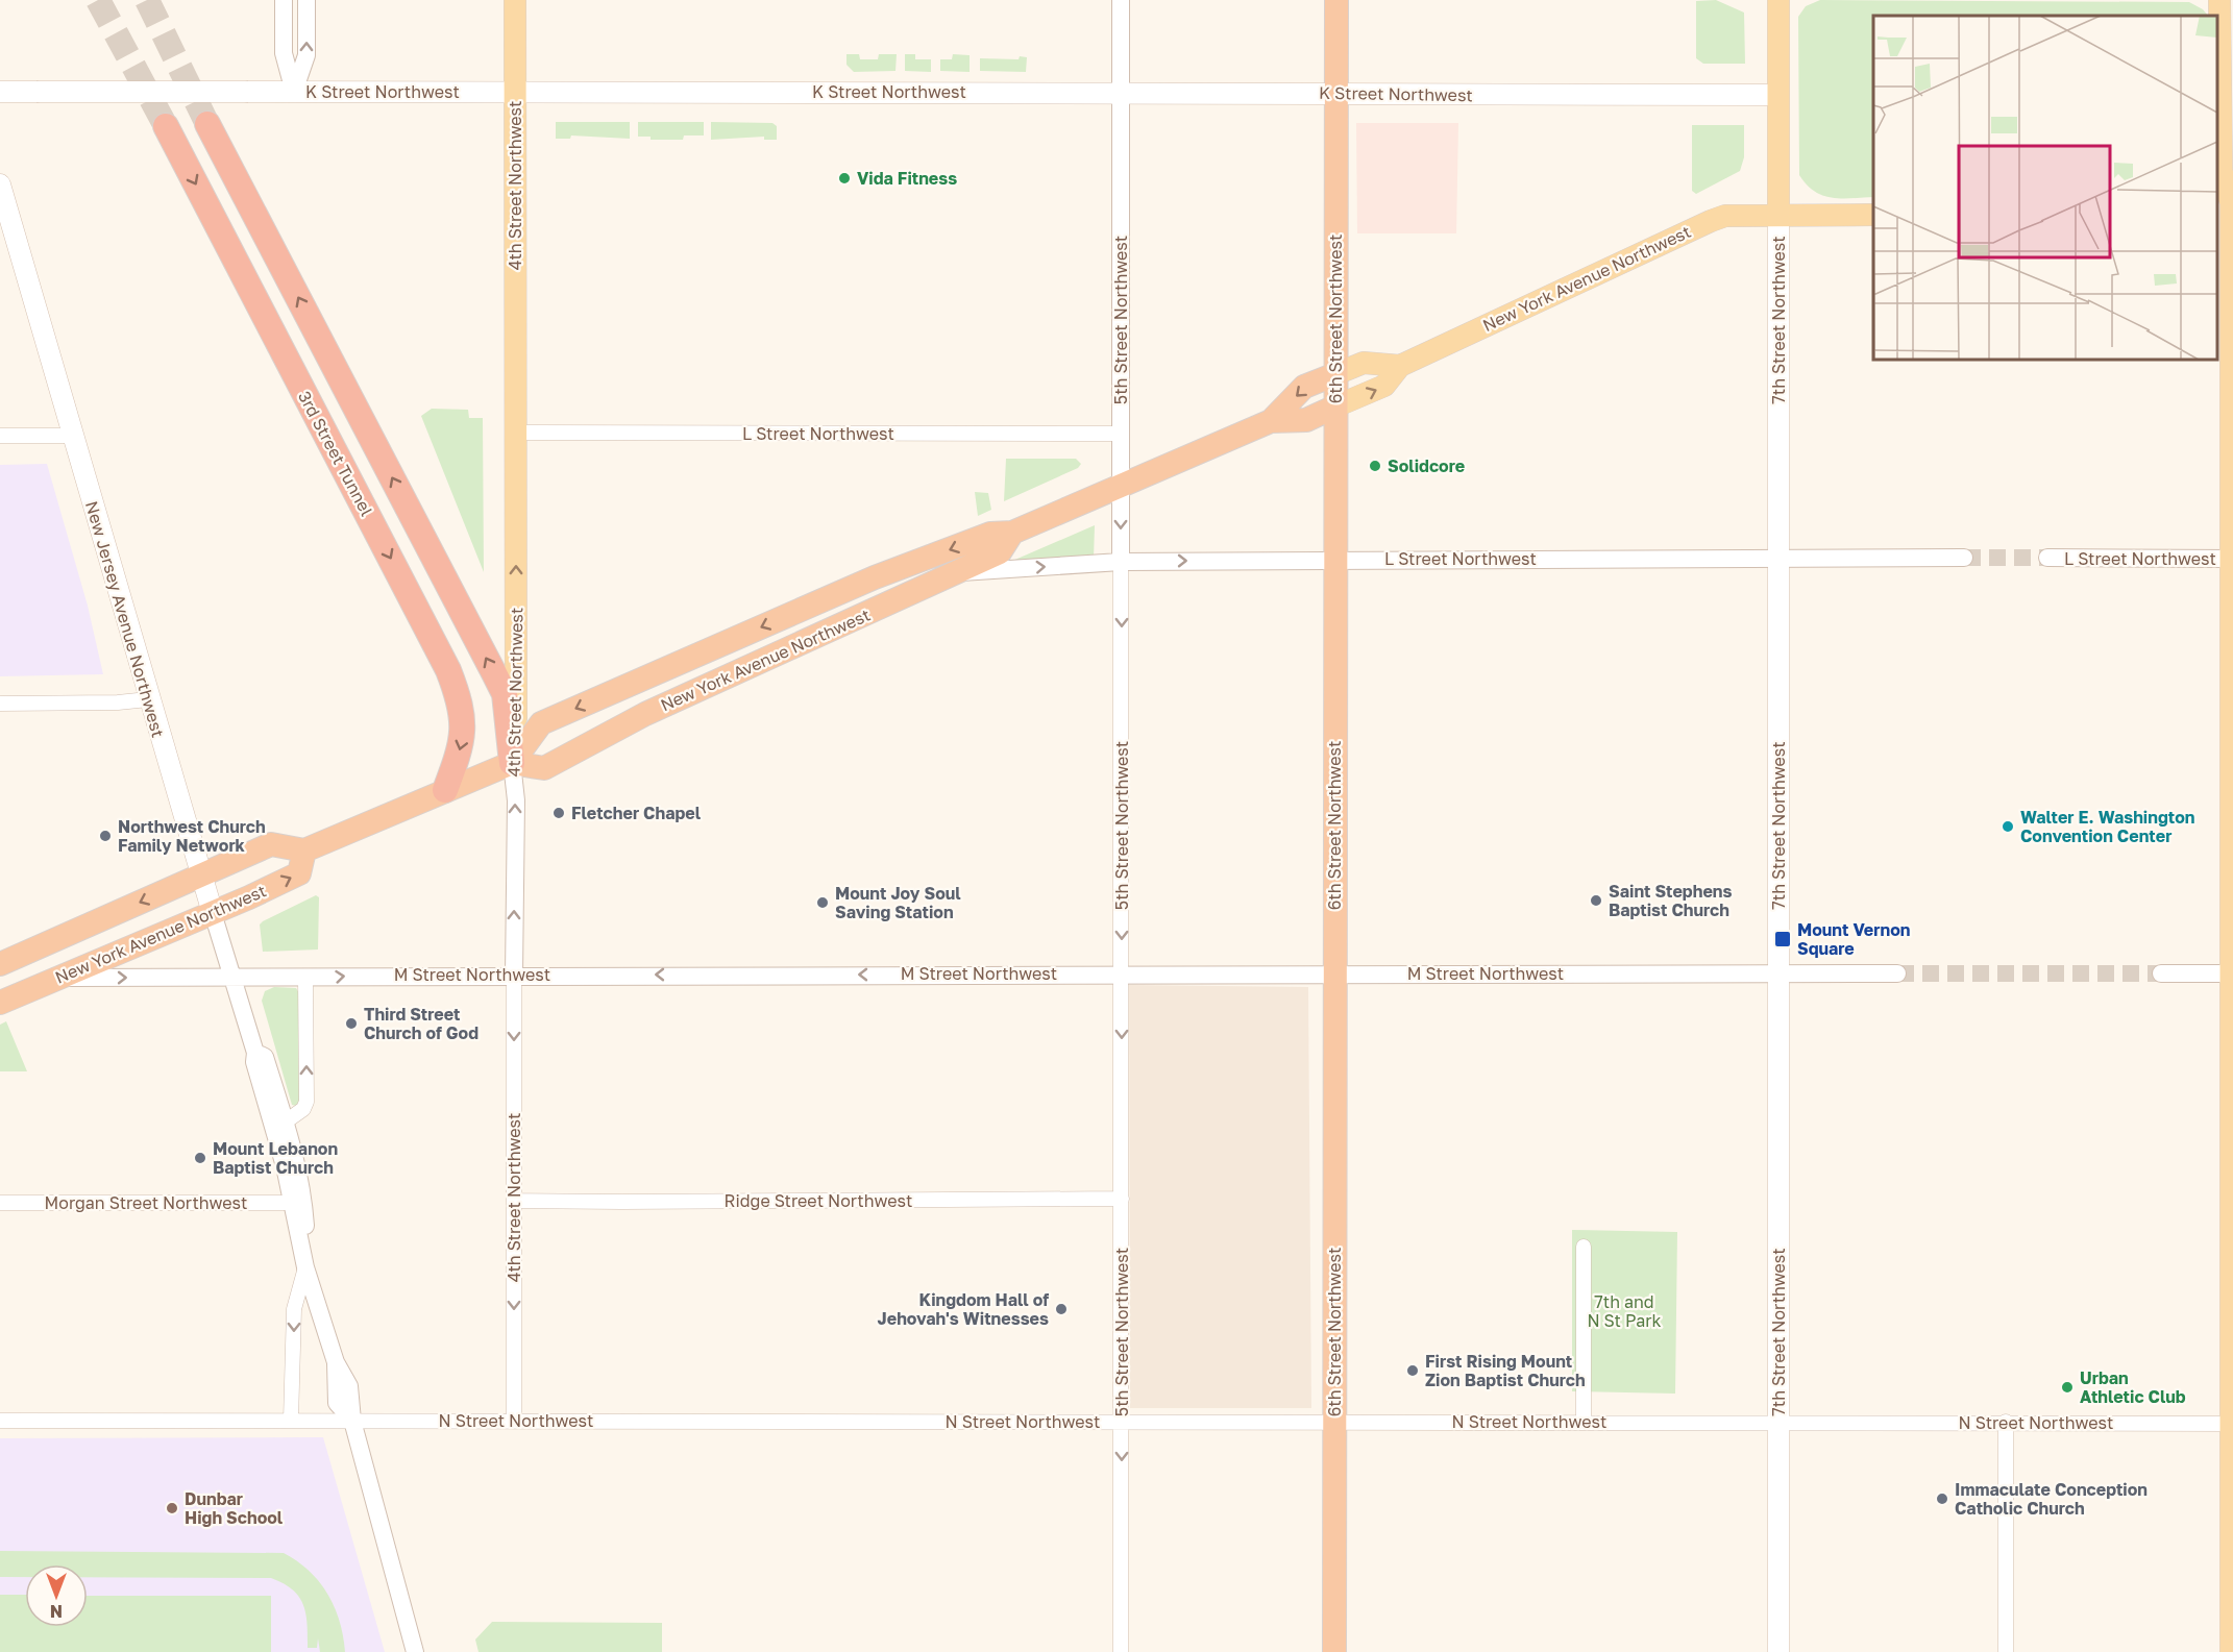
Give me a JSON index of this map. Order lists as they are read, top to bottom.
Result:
{
  "streets": {
    "highway": ["New York Avenue Northwest", "6th Street Northwest", "3rd Street Tunnel"],
    "main road": [
      "K Street Northwest",
      "4th Street Northwest",
      "7th Street Northwest",
      "New Jersey Avenue Northwest"
    ],
    "street": [
      "5th Street Northwest",
      "L Street Northwest",
      "M Street Northwest",
      "Ridge Street Northwest",
      "Morgan Street Northwest",
      "N Street Northwest"
    ]
  },
  "crossings": [
    ["K Street Northwest", "4th Street Northwest"],
    ["K Street Northwest", "6th Street Northwest"],
    ["K Street Northwest", "5th Street Northwest"],
    ["K Street Northwest", "7th Street Northwest"],
    ["4th Street Northwest", "New York Avenue Northwest"],
    ["4th Street Northwest", "L Street Northwest"],
    ["4th Street Northwest", "M Street Northwest"],
    ["4th Street Northwest", "Ridge Street Northwest"],
    ["4th Street Northwest", "N Street Northwest"],
    ["New York Avenue Northwest", "6th Street Northwest"],
    ["New York Avenue Northwest", "5th Street Northwest"],
    ["New York Avenue Northwest", "7th Street Northwest"],
    ["New York Avenue Northwest", "L Street Northwest"],
    ["New York Avenue Northwest", "New Jersey Avenue Northwest"],
    ["New York Avenue Northwest", "M Street Northwest"],
    ["6th Street Northwest", "L Street Northwest"],
    ["6th Street Northwest", "M Street Northwest"],
    ["6th Street Northwest", "N Street Northwest"],
    ["5th Street Northwest", "L Street Northwest"],
    ["5th Street Northwest", "M Street Northwest"],
    ["5th Street Northwest", "Ridge Street Northwest"],
    ["5th Street Northwest", "N Street Northwest"],
    ["7th Street Northwest", "L Street Northwest"],
    ["7th Street Northwest", "M Street Northwest"],
    ["7th Street Northwest", "N Street Northwest"],
    ["New Jersey Avenue Northwest", "M Street Northwest"],
    ["New Jersey Avenue Northwest", "Morgan Street Northwest"],
    ["New Jersey Avenue Northwest", "N Street Northwest"]
  ],
  "one_way": ["5th Street Northwest"],
  "parks": ["7th and N St Park"],
  "places": {
    "other": [
      "Vida Fitness",
      "Solidcore",
      "Fletcher Chapel",
      "Walter E. Washington Convention Center",
      "Northwest Church Family Network",
      "Saint Stephens Baptist Church",
      "Mount Joy Soul Saving Station",
      "Third Street Church of God",
      "Mount Lebanon Baptist Church",
      "Kingdom Hall of Jehovah's Witnesses",
      "First Rising Mount Zion Baptist Church",
      "Urban Athletic Club",
      "Immaculate Conception Catholic Church",
      "Dunbar High School"
    ],
    "transit": ["Mount Vernon Square"]
  },
  "north": "bottom"
}
